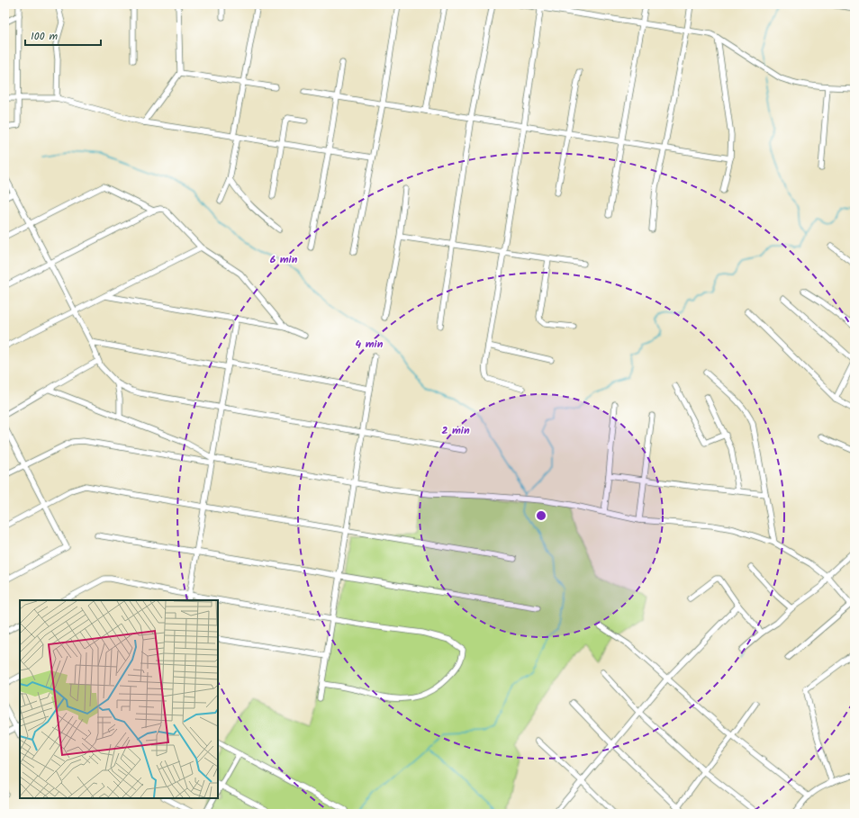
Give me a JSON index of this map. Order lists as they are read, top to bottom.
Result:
{
  "scale_bar": "100 m",
  "rings": ["6 min", "4 min", "2 min"]
}
